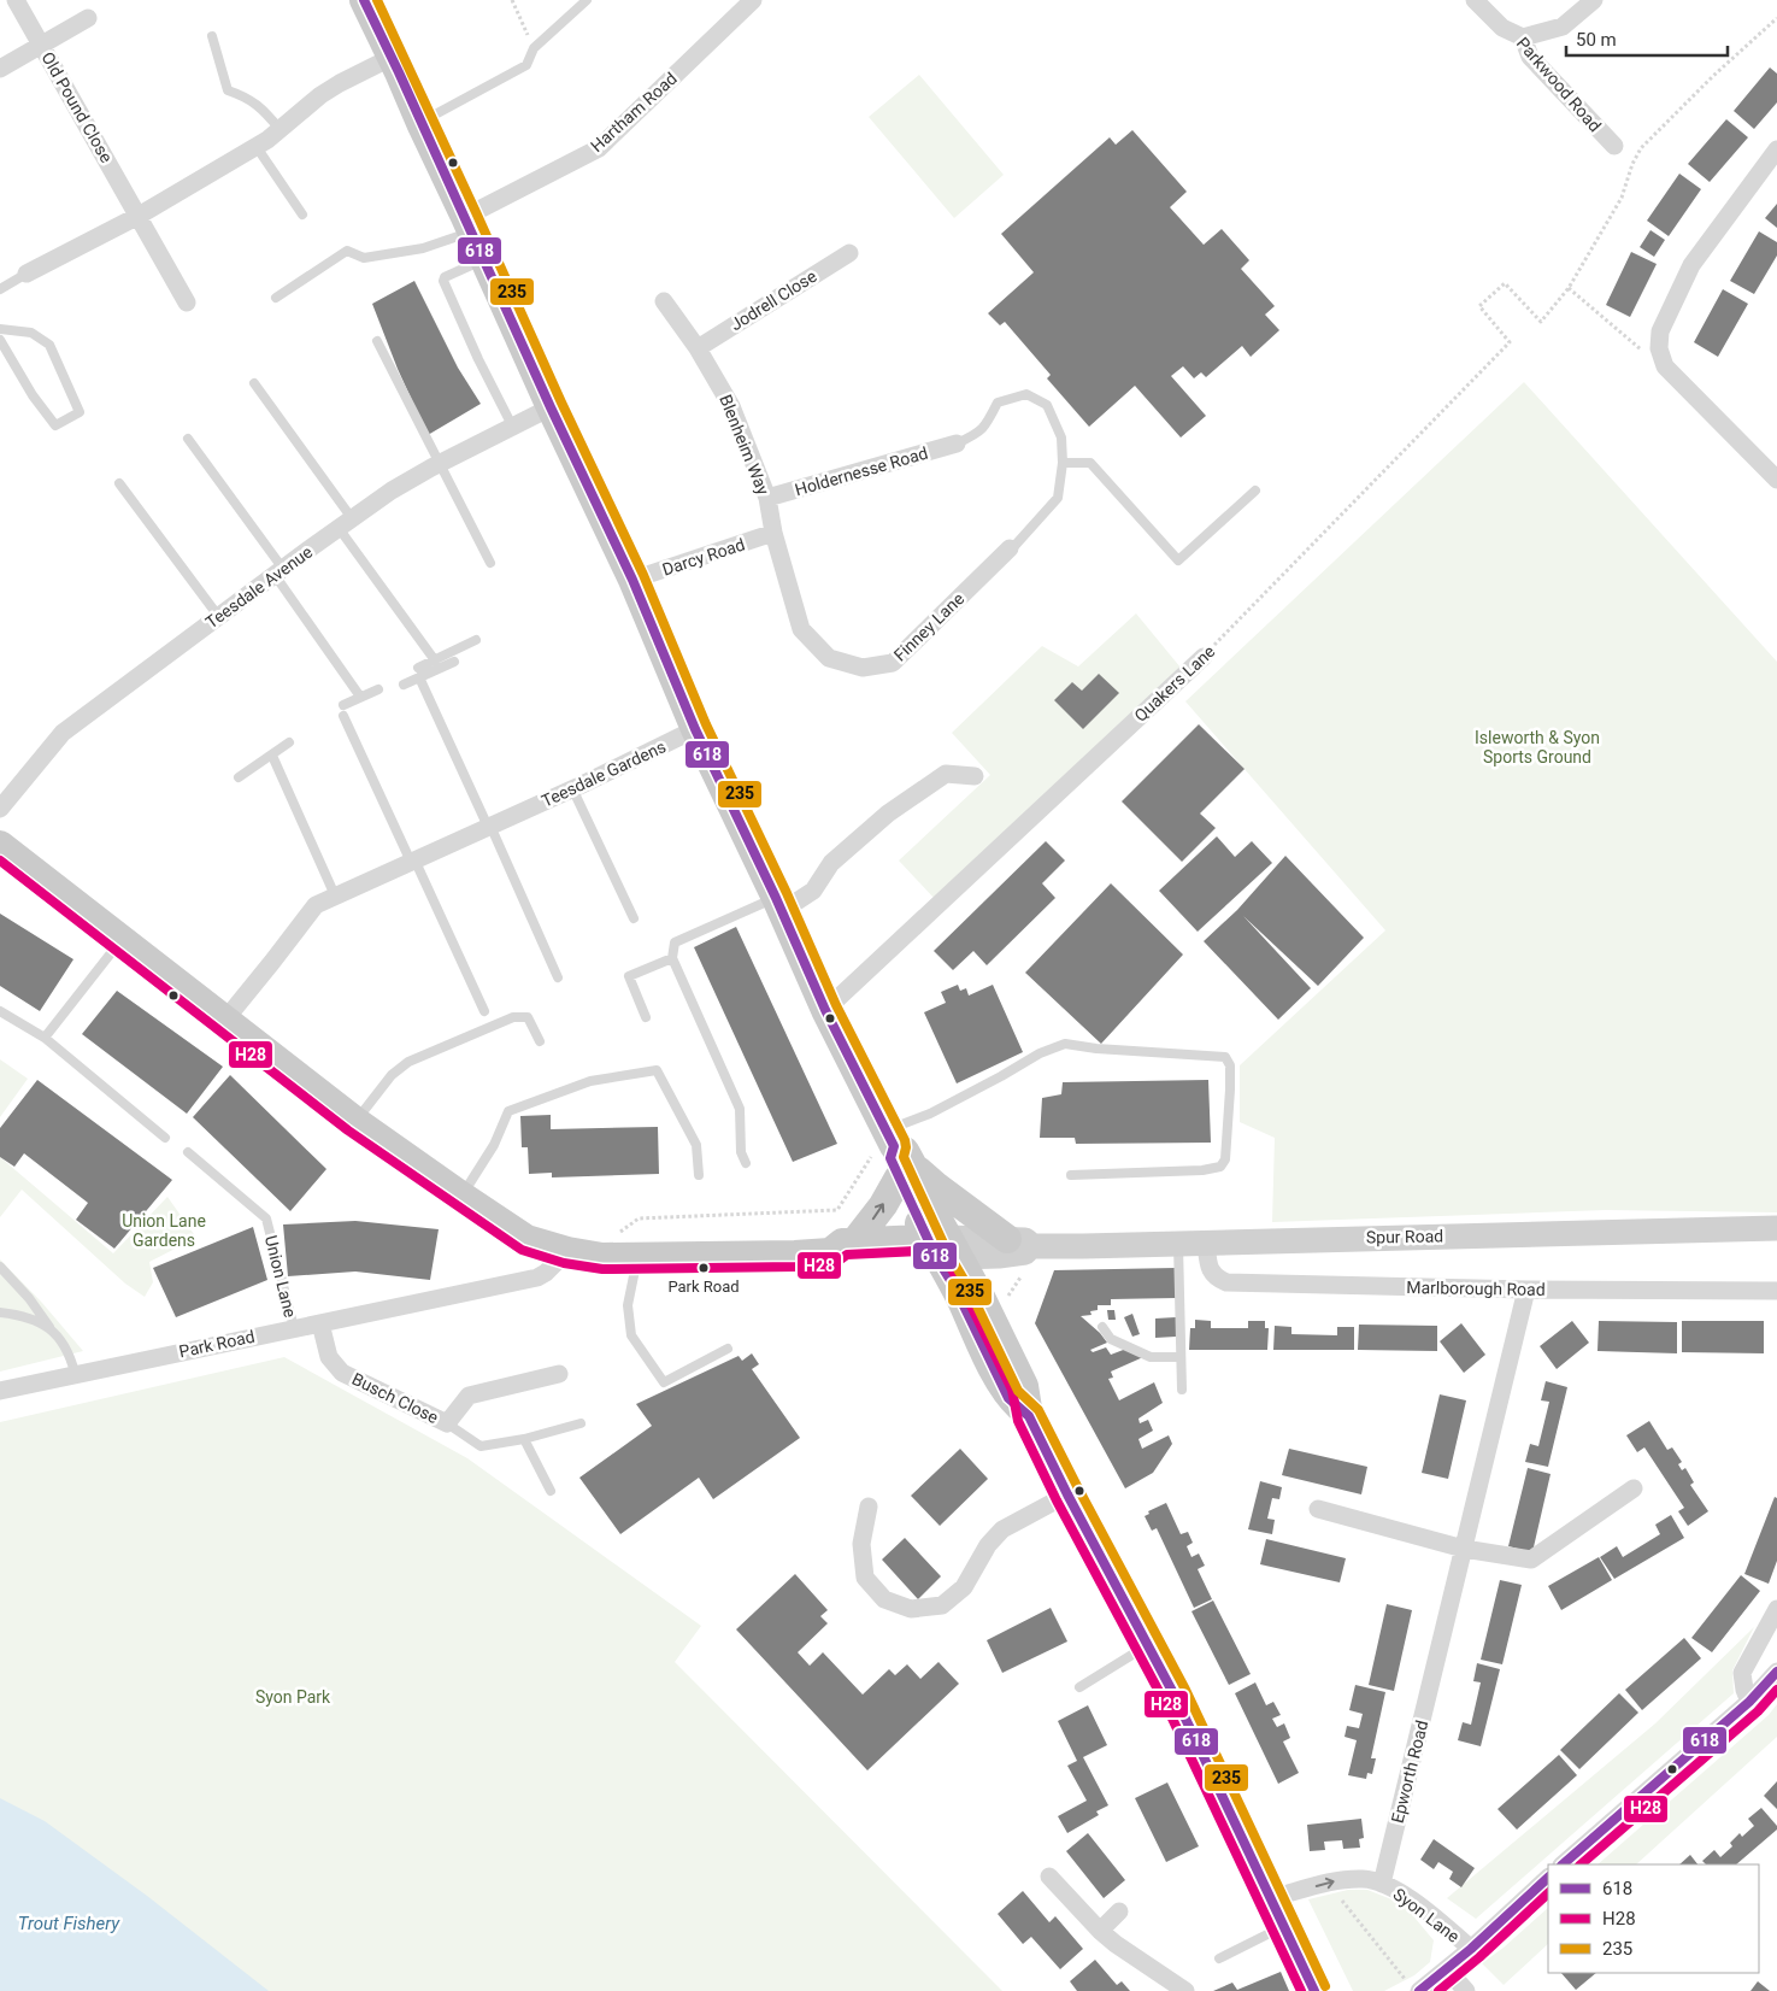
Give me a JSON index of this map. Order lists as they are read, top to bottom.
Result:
{
  "streets": {
    "main road": ["Spur Road"],
    "street": [
      "Parkwood Road",
      "Old Pound Close",
      "Hartham Road",
      "Jodrell Close",
      "Blenheim Way",
      "Holdernesse Road",
      "Darcy Road",
      "Teesdale Avenue",
      "Finney Lane",
      "Quakers Lane",
      "Teesdale Gardens",
      "Marlborough Road",
      "Park Road",
      "Busch Close",
      "Epworth Road",
      "Syon Lane"
    ],
    "lane": ["Union Lane"]
  },
  "crossings": [
    ["Jodrell Close", "Blenheim Way"],
    ["Blenheim Way", "Holdernesse Road"],
    ["Blenheim Way", "Darcy Road"],
    ["Blenheim Way", "Finney Lane"],
    ["Darcy Road", "Finney Lane"],
    ["Spur Road", "Marlborough Road"],
    ["Union Lane", "Park Road"],
    ["Marlborough Road", "Epworth Road"],
    ["Park Road", "Busch Close"],
    ["Epworth Road", "Syon Lane"]
  ],
  "water": ["Trout Fishery"],
  "parks": ["Isleworth & Syon Sports Ground", "Union Lane Gardens", "Syon Park"],
  "places": ["Park Road"],
  "lines": ["transit line 618", "transit line 235", "transit line H28"],
  "legend": ["618", "H28", "235"],
  "scale_bar": "50 m"
}
